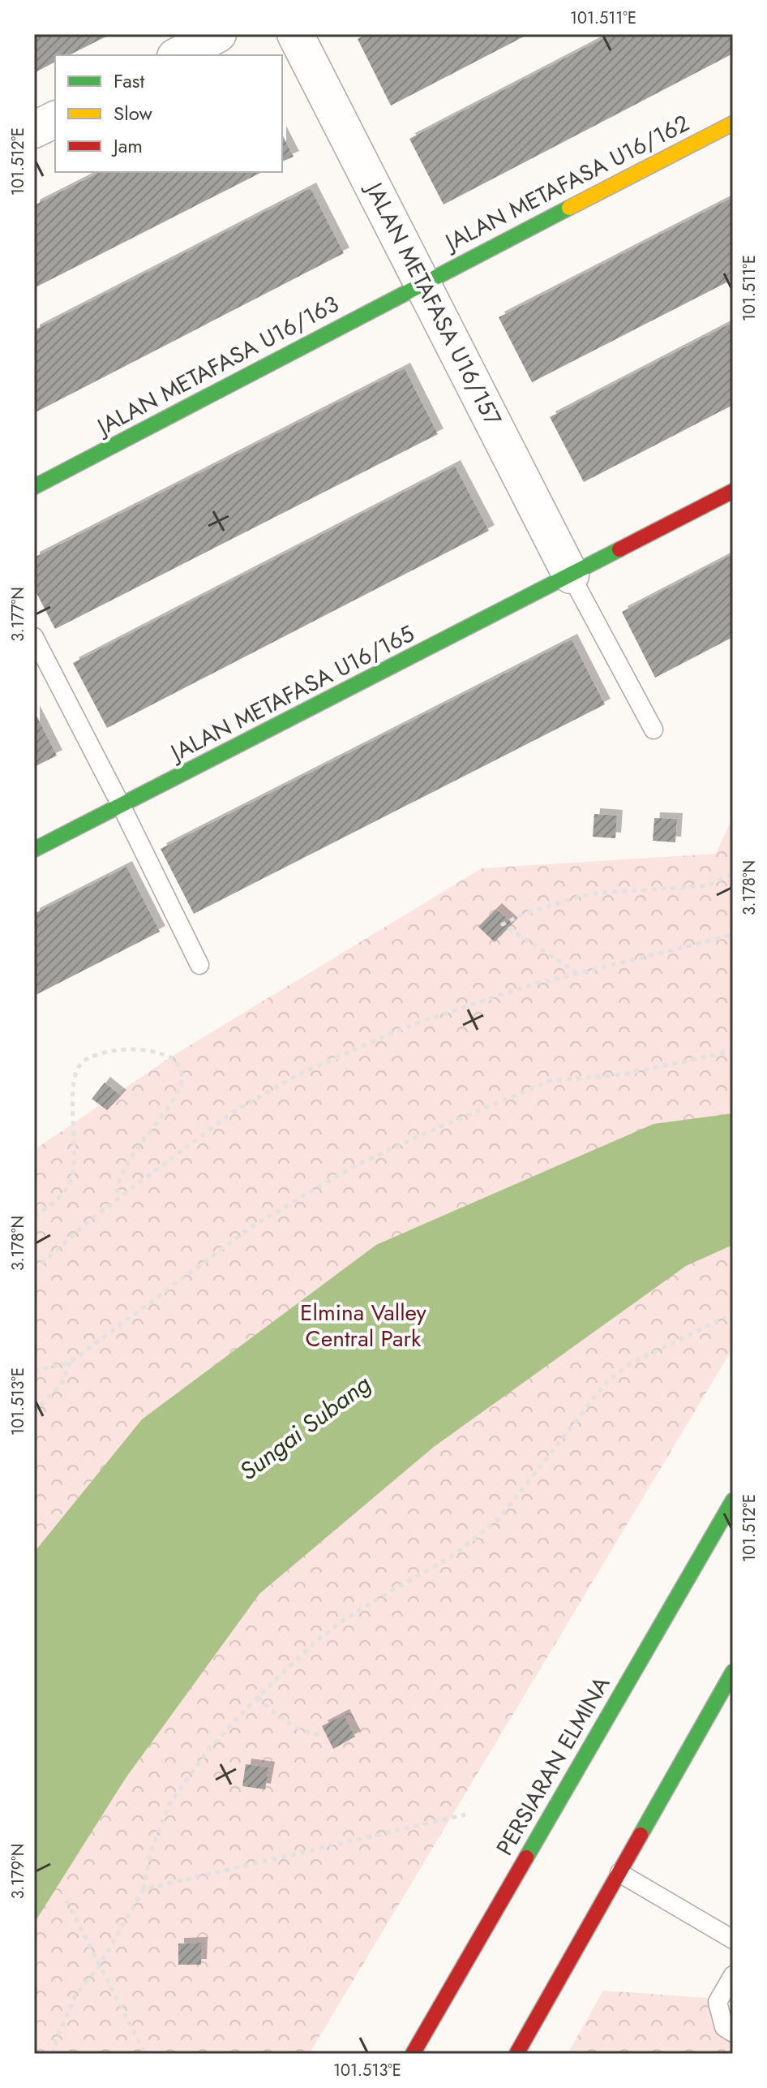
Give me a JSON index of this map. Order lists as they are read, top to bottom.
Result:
{
  "streets": {
    "street": [
      "JALAN METAFASA U16/162",
      "JALAN METAFASA U16/157",
      "JALAN METAFASA U16/163",
      "JALAN METAFASA U16/165",
      "PERSIARAN ELMINA"
    ]
  },
  "crossings": [
    ["JALAN METAFASA U16/162", "JALAN METAFASA U16/157"],
    ["JALAN METAFASA U16/162", "JALAN METAFASA U16/163"],
    ["JALAN METAFASA U16/157", "JALAN METAFASA U16/163"],
    ["JALAN METAFASA U16/157", "JALAN METAFASA U16/165"]
  ],
  "water": ["Sungai Subang"],
  "parks": ["Elmina Valley Central Park"],
  "legend": ["Fast", "Slow", "Jam"],
  "coordinates": [
    "101.511°E",
    "101.512°E",
    "3.177°N",
    "3.178°N",
    "101.513°E",
    "3.179°N"
  ]
}
